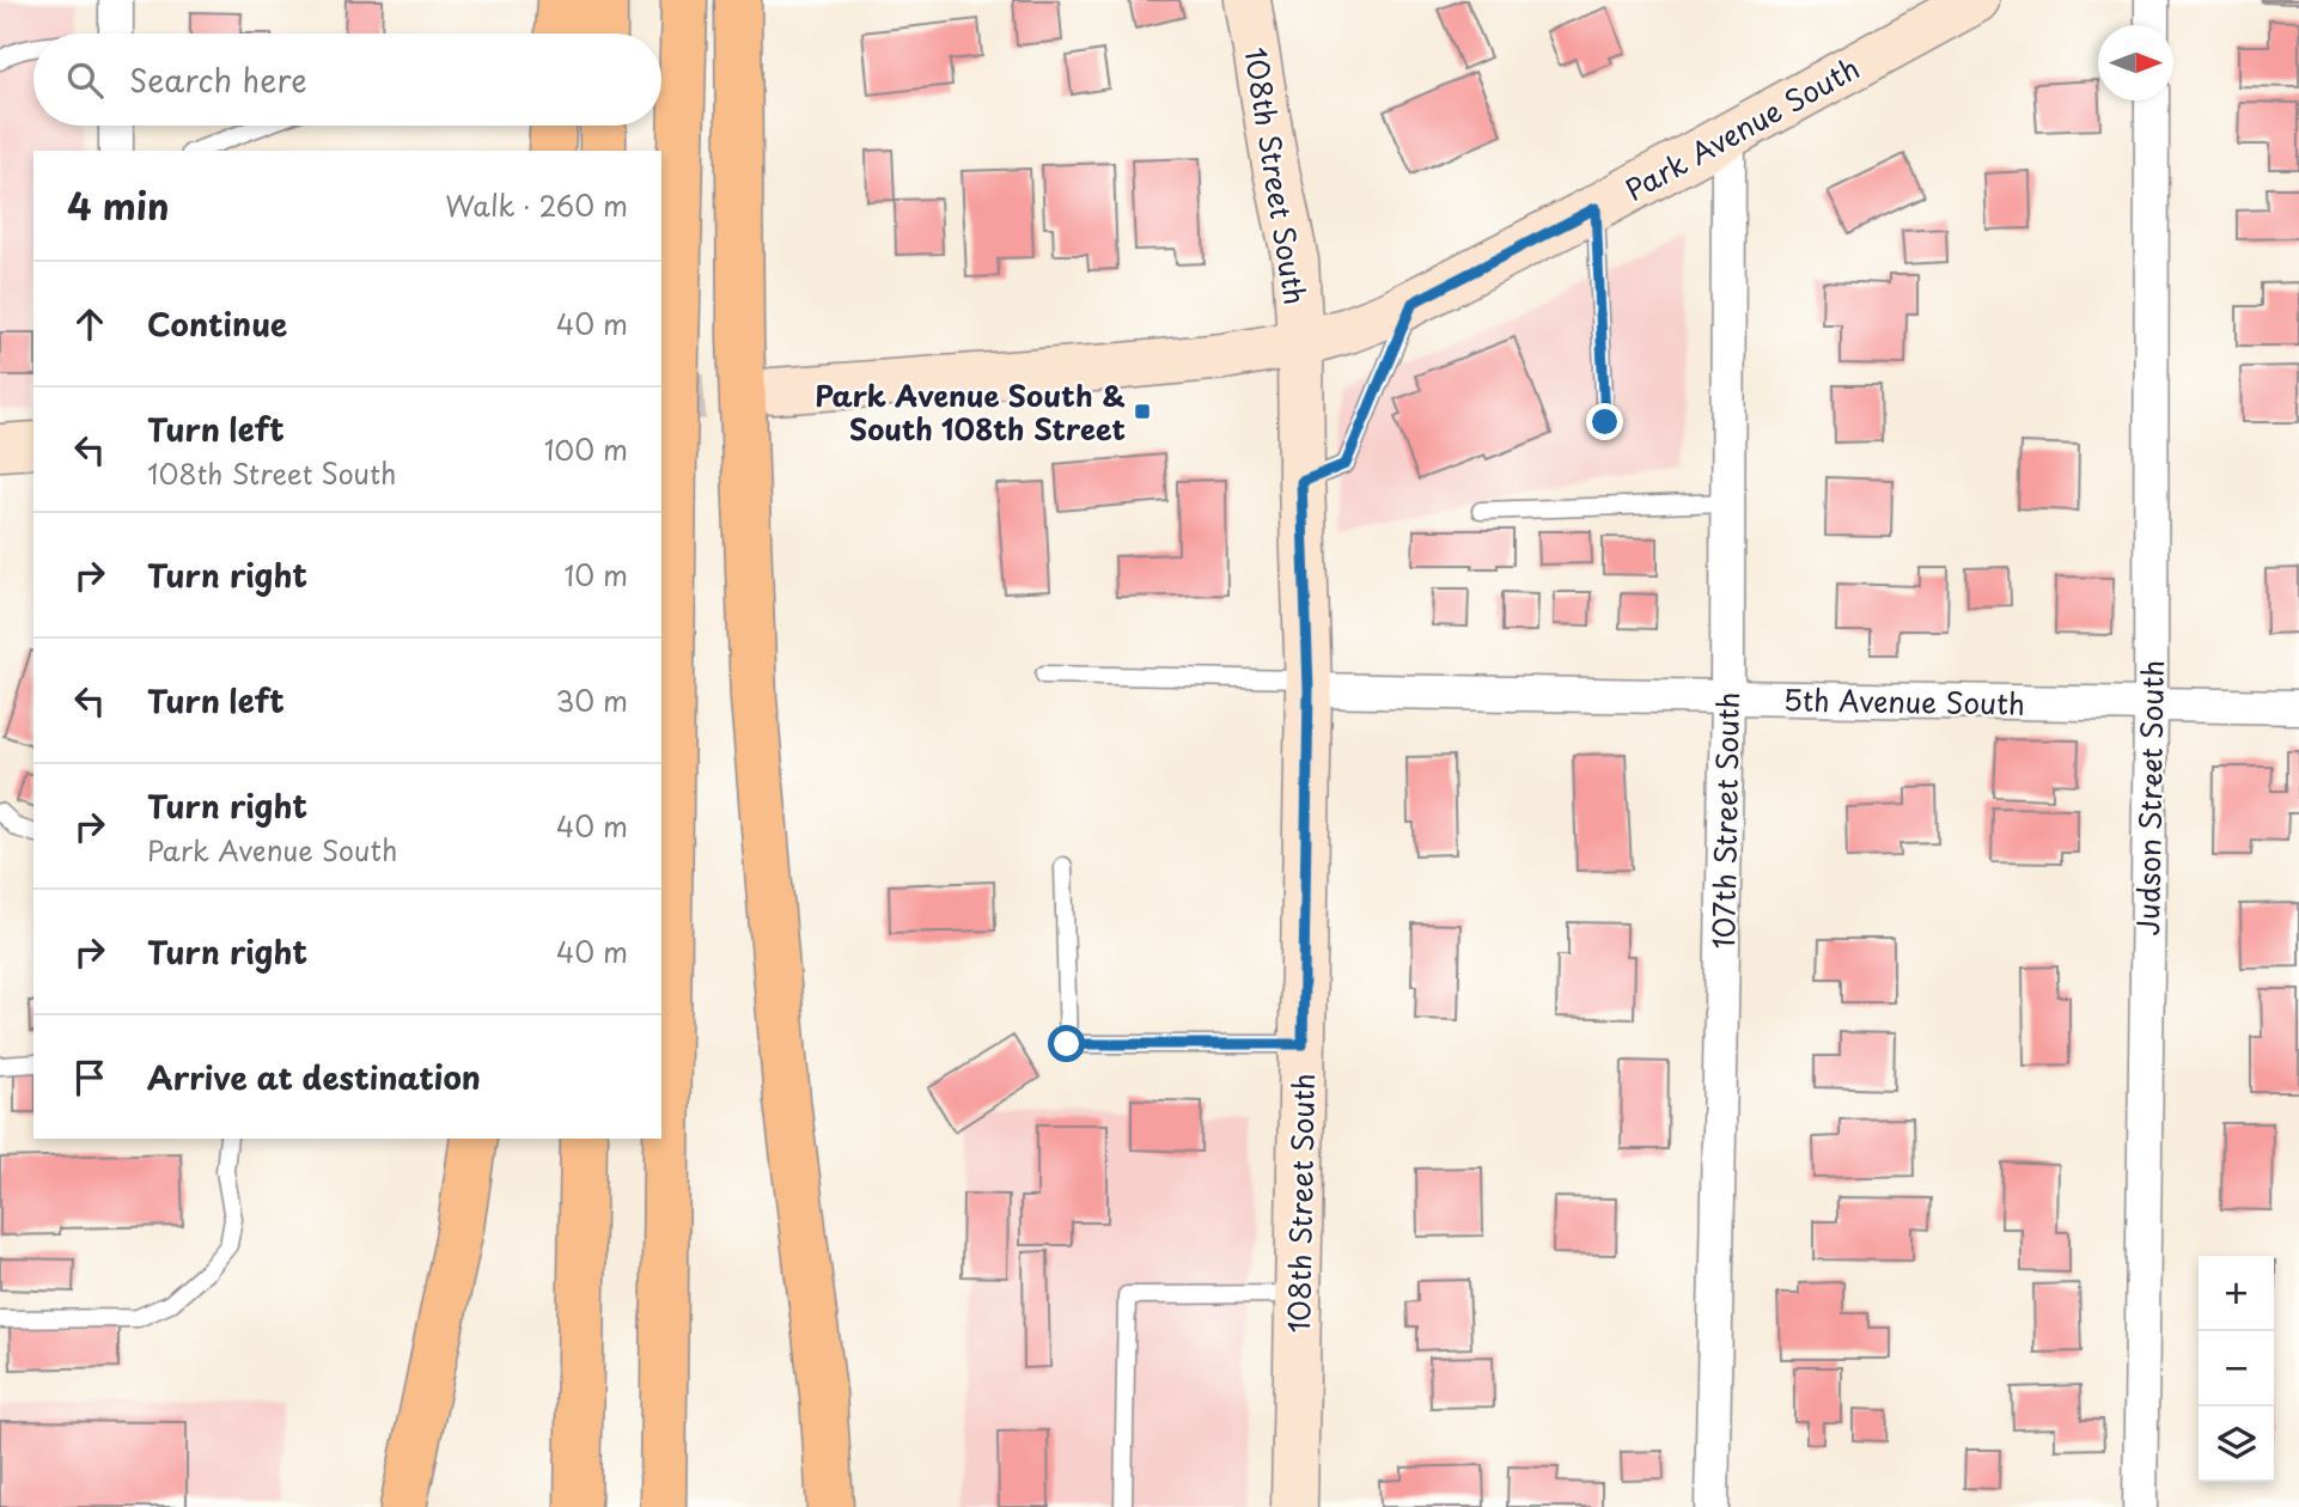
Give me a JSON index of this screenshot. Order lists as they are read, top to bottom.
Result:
{
  "streets": {
    "street": [
      "Park Avenue South",
      "108th Street South",
      "5th Avenue South",
      "Judson Street South",
      "107th Street South"
    ]
  },
  "crossings": [
    ["Park Avenue South", "108th Street South"],
    ["Park Avenue South", "107th Street South"],
    ["108th Street South", "5th Avenue South"],
    ["5th Avenue South", "Judson Street South"],
    ["5th Avenue South", "107th Street South"]
  ],
  "places": {
    "transit": ["Park Avenue South & South 108th Street"]
  },
  "north": "right",
  "page": {
    "search": "Search here",
    "heading": ["4 min", "Walk · 260 m"],
    "list": [
      ["Continue", "40 m"],
      ["Turn left", "108th Street South", "100 m"],
      ["Turn right", "10 m"],
      ["Turn left", "30 m"],
      ["Turn right", "Park Avenue South", "40 m"],
      ["Turn right", "40 m"],
      "Arrive at destination"
    ],
    "map_buttons": ["+", "−"]
  }
}
